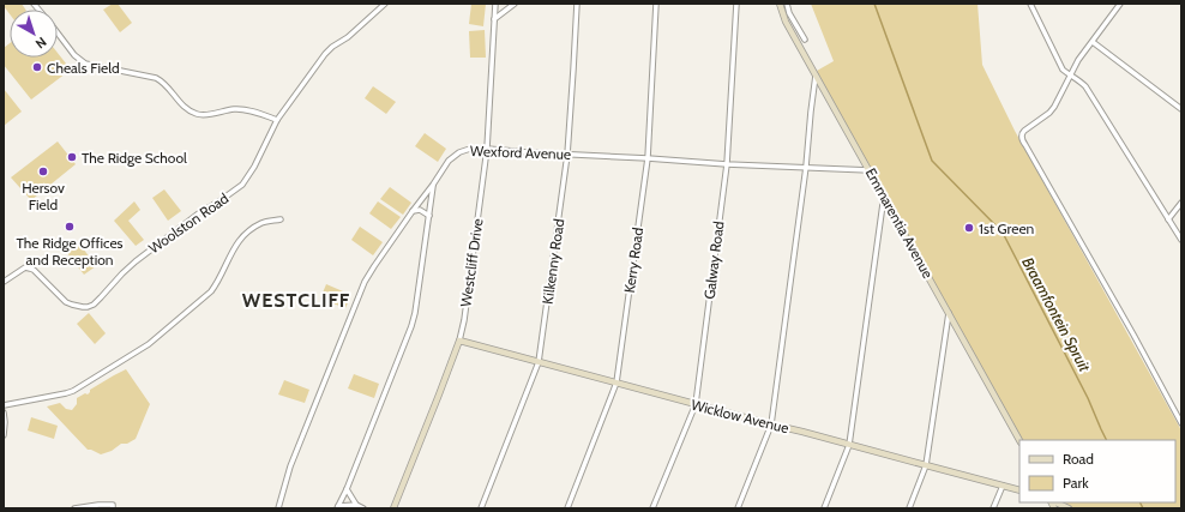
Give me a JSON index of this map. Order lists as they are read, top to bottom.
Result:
{
  "streets": {
    "street": [
      "Wexford Avenue",
      "Woolston Road",
      "Emmarentia Avenue",
      "Kerry Road",
      "Galway Road",
      "Kilkenny Road",
      "Westcliff Drive",
      "Wicklow Avenue"
    ]
  },
  "crossings": [
    ["Wexford Avenue", "Emmarentia Avenue"],
    ["Wexford Avenue", "Kerry Road"],
    ["Wexford Avenue", "Galway Road"],
    ["Wexford Avenue", "Kilkenny Road"],
    ["Wexford Avenue", "Westcliff Drive"],
    ["Kerry Road", "Wicklow Avenue"],
    ["Galway Road", "Wicklow Avenue"],
    ["Kilkenny Road", "Wicklow Avenue"],
    ["Westcliff Drive", "Wicklow Avenue"]
  ],
  "districts": ["WESTCLIFF"],
  "water": ["Braamfontein Spruit"],
  "places": [
    "Cheals Field",
    "The Ridge School",
    "Hersov Field",
    "The Ridge Offices and Reception",
    "1st Green"
  ],
  "legend": ["Road", "Park"],
  "north": "bottom right"
}
